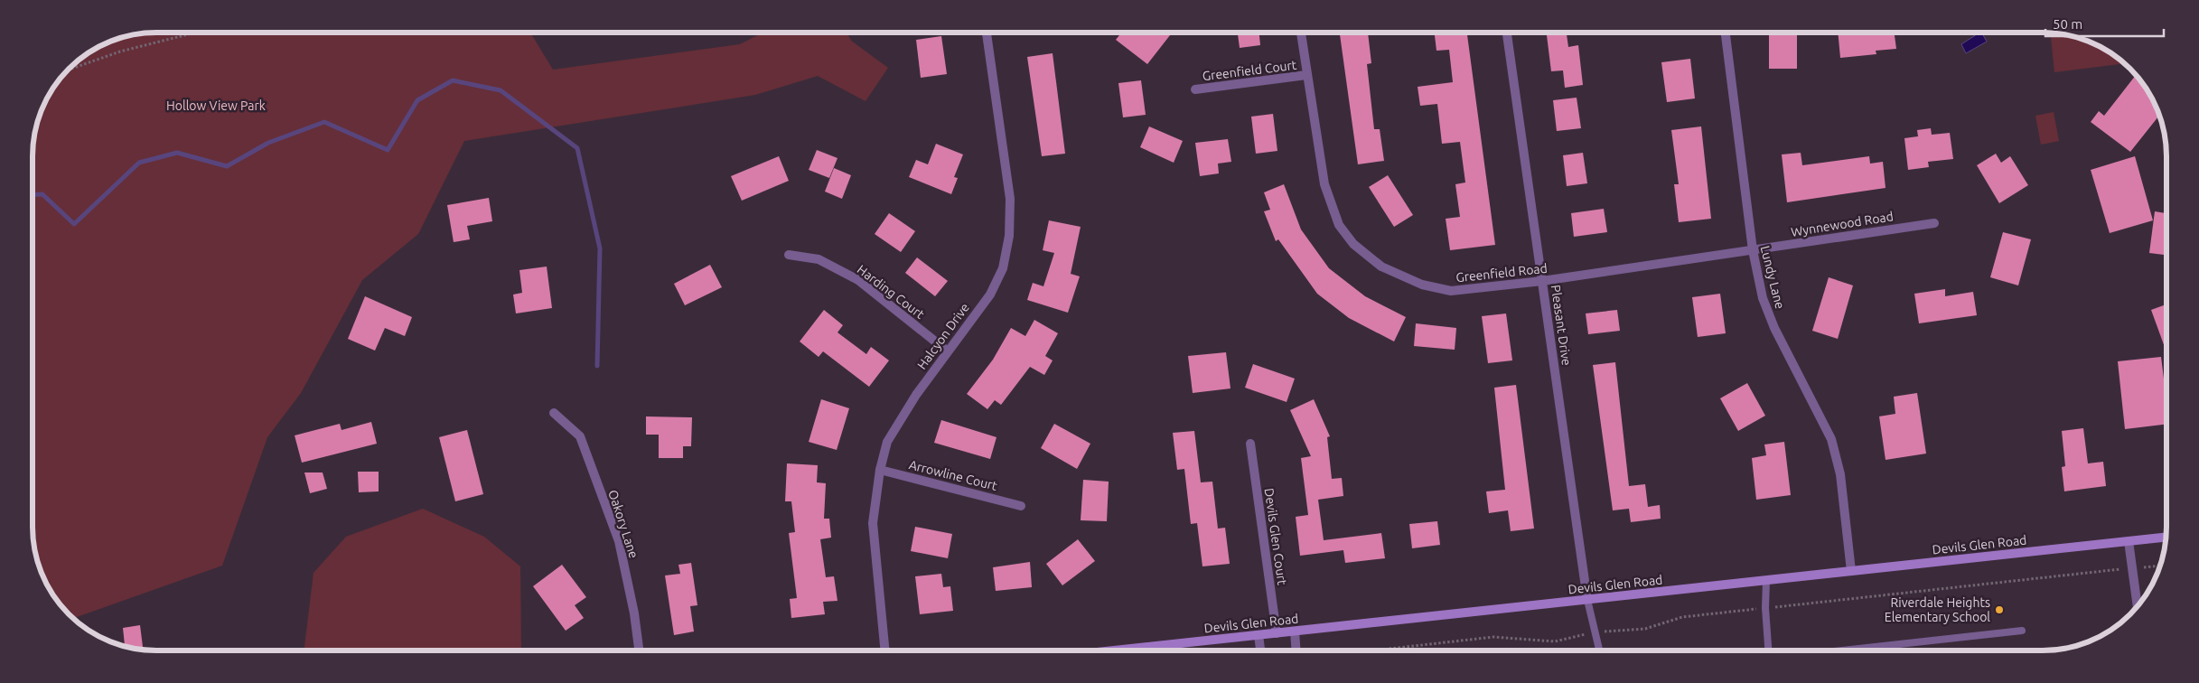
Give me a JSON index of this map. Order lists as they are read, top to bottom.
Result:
{
  "streets": {
    "main road": ["Devils Glen Road"],
    "street": [
      "Greenfield Court",
      "Wynnewood Road",
      "Greenfield Road",
      "Lundy Lane",
      "Harding Court",
      "Pleasant Drive",
      "Halcyon Drive",
      "Arrowline Court",
      "Oakory Lane",
      "Devils Glen Court"
    ]
  },
  "crossings": [
    ["Greenfield Court", "Greenfield Road"],
    ["Wynnewood Road", "Greenfield Road"],
    ["Wynnewood Road", "Lundy Lane"],
    ["Greenfield Road", "Lundy Lane"],
    ["Greenfield Road", "Pleasant Drive"],
    ["Lundy Lane", "Devils Glen Road"],
    ["Harding Court", "Halcyon Drive"],
    ["Pleasant Drive", "Devils Glen Road"],
    ["Halcyon Drive", "Arrowline Court"],
    ["Devils Glen Court", "Devils Glen Road"]
  ],
  "parks": ["Hollow View Park"],
  "places": ["Riverdale Heights Elementary School"],
  "scale_bar": "50 m"
}
